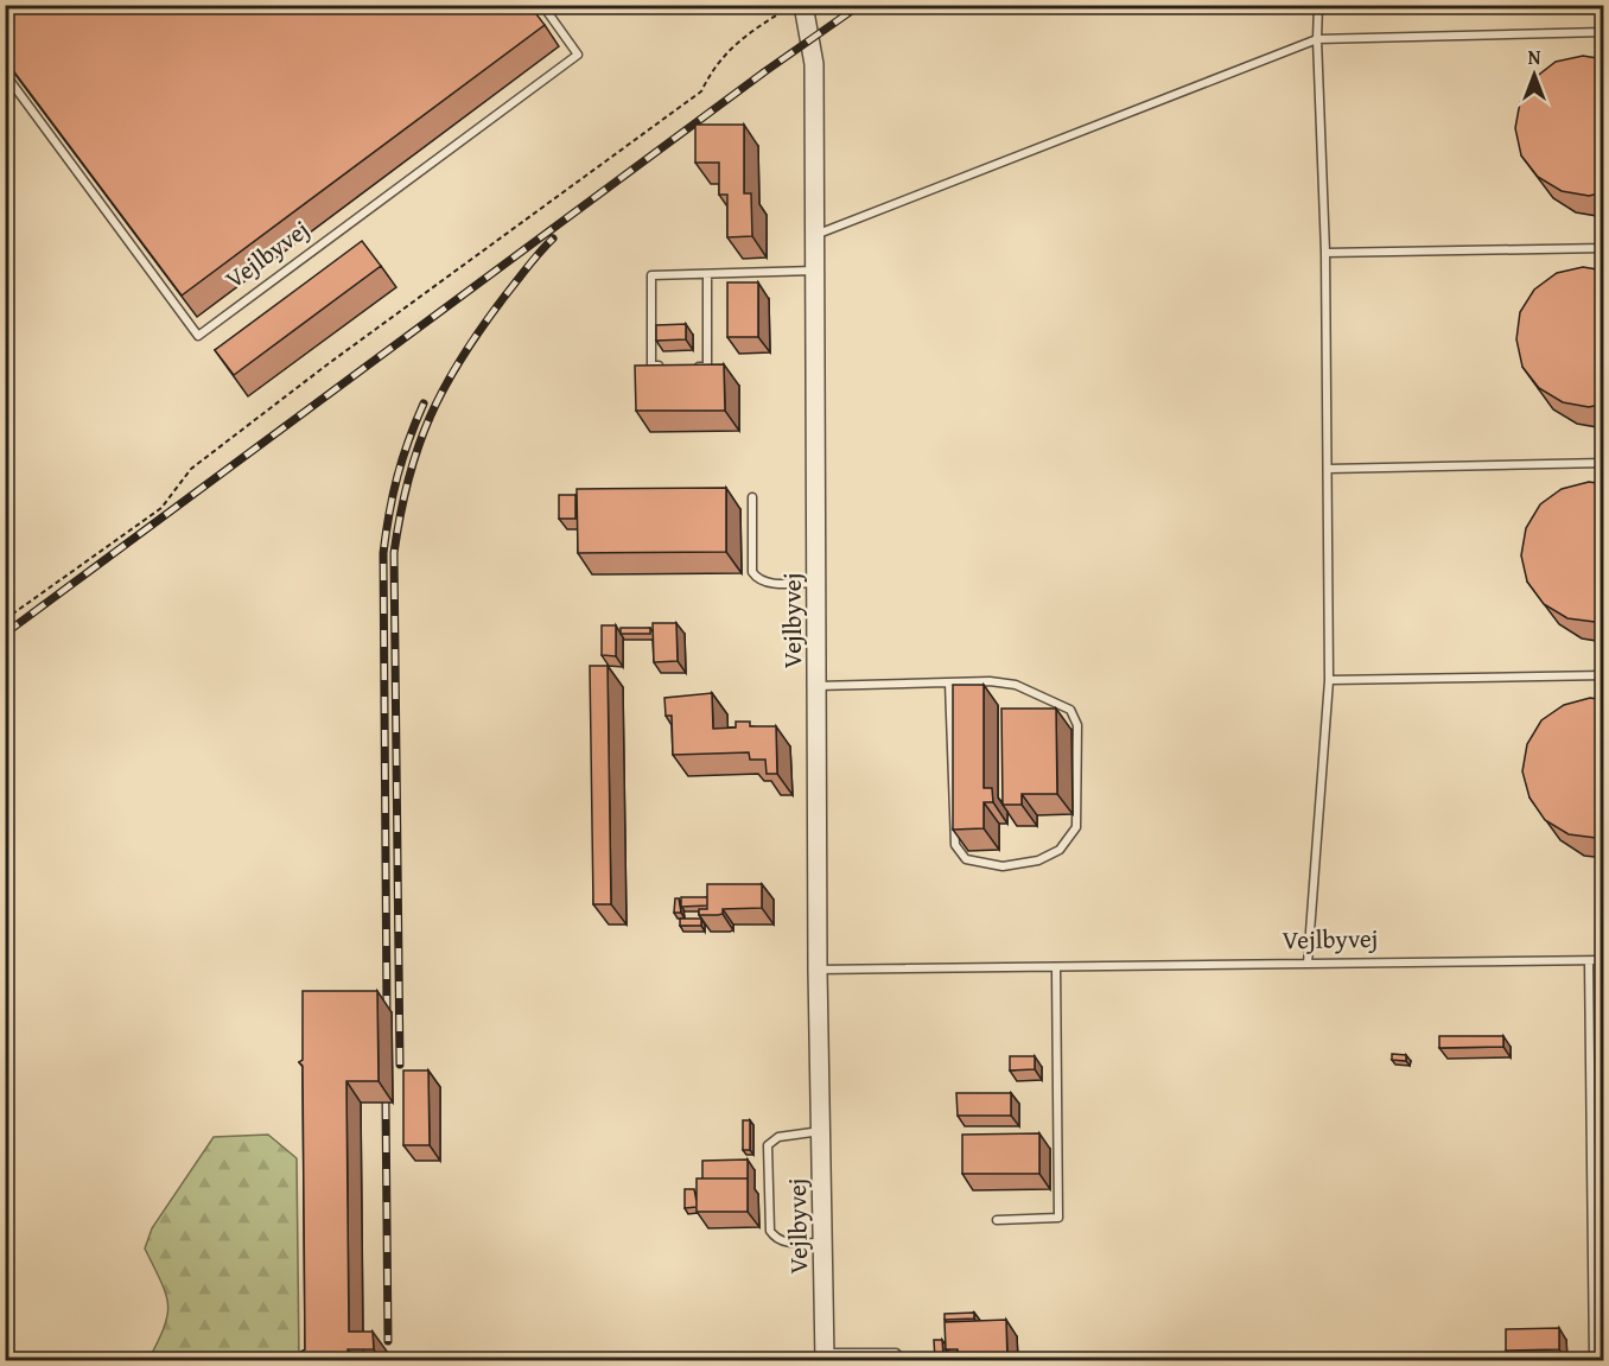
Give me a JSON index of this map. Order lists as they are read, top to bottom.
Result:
{
  "streets": {
    "street": ["Vejlbyvej"]
  },
  "north": "top"
}
